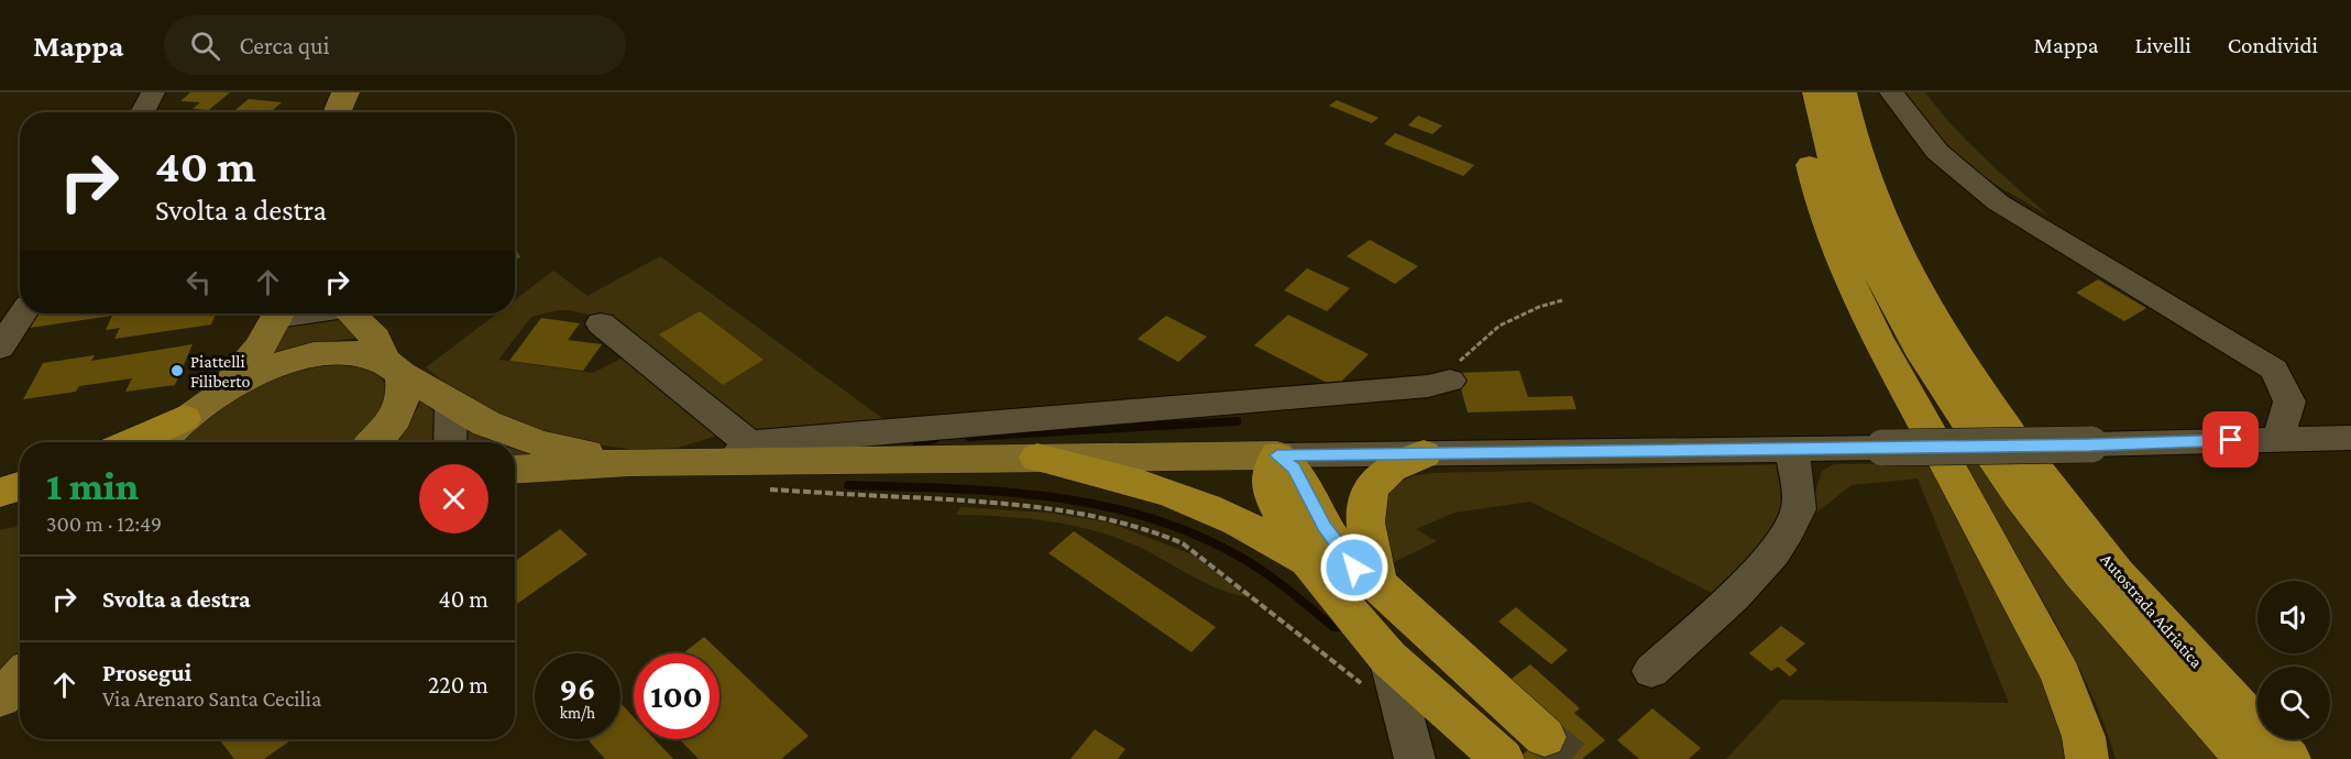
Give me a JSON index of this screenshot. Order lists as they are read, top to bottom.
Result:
{
  "streets": {
    "highway": ["Autostrada Adriatica"]
  },
  "places": ["Piattelli Filiberto"],
  "page": {
    "header": "Mappa",
    "search": "Cerca qui",
    "nav": ["Mappa", "Livelli", "Condividi"],
    "turn": ["40 m", "Svolta a destra"],
    "heading": ["1 min", "300 m · 12:49"],
    "list": [
      {
        "name": "Svolta a destra",
        "value": "40 m"
      },
      {
        "name": "Prosegui",
        "note": "Via Arenaro Santa Cecilia",
        "value": "220 m"
      }
    ],
    "speed": "96 km/h",
    "limit": "100"
  }
}
